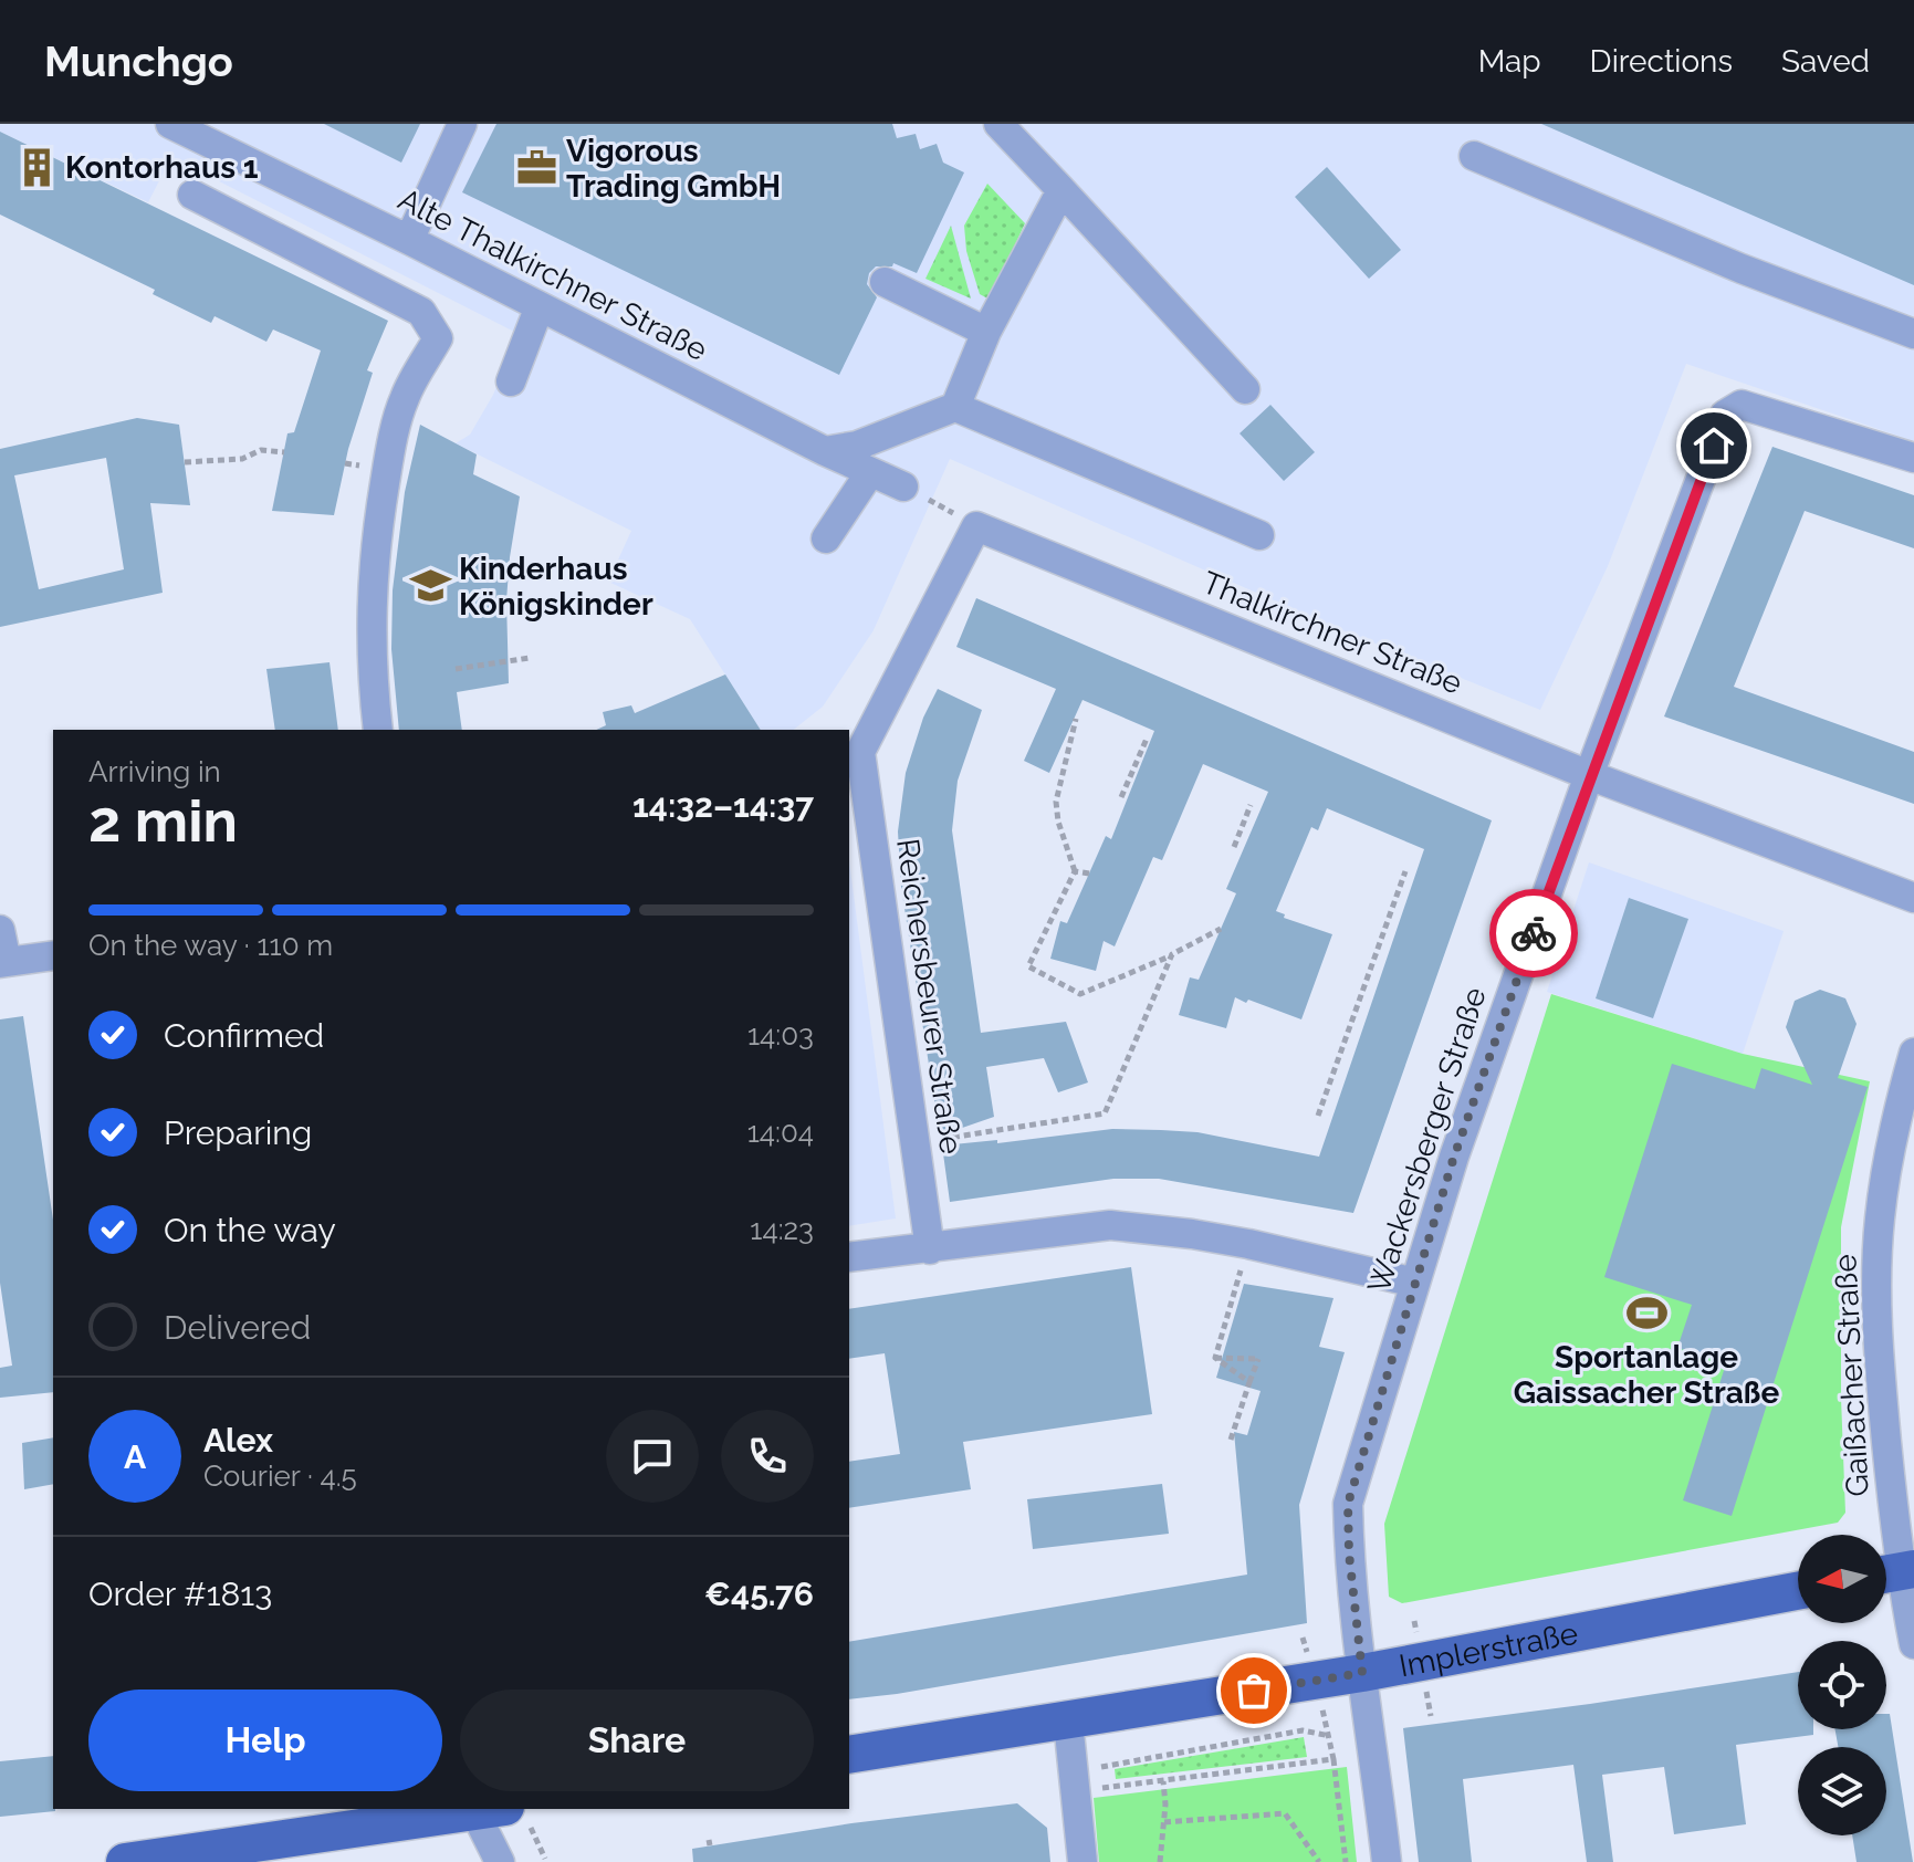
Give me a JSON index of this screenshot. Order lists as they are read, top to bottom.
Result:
{
  "streets": {
    "main road": ["Implerstraße"],
    "street": [
      "Alte Thalkirchner Straße",
      "Thalkirchner Straße",
      "Reichersbeurer Straße",
      "Wackersberger Straße",
      "Gaißacher Straße"
    ]
  },
  "crossings": [
    ["Thalkirchner Straße", "Reichersbeurer Straße"],
    ["Thalkirchner Straße", "Wackersberger Straße"],
    ["Wackersberger Straße", "Implerstraße"]
  ],
  "places": {
    "building": ["Kontorhaus 1"],
    "office": ["Vigorous Trading GmbH"],
    "school or university": ["Kinderhaus Königskinder"],
    "sports": ["Sportanlage Gaissacher Straße"]
  },
  "north": "left",
  "page": {
    "header": "Munchgo",
    "nav": ["Map", "Directions", "Saved"],
    "heading": ["2 min", "Arriving in", "14:32–14:37"],
    "panel": [
      "Alex",
      "Courier · 4.5",
      "Order #1813",
      "€45.76"
    ],
    "bar": "On the way · 110 m",
    "list": [
      ["Confirmed", "14:03"],
      ["Preparing", "14:04"],
      ["On the way", "14:23"],
      "Delivered"
    ],
    "round": "A",
    "buttons": ["Help", "Share"]
  }
}
